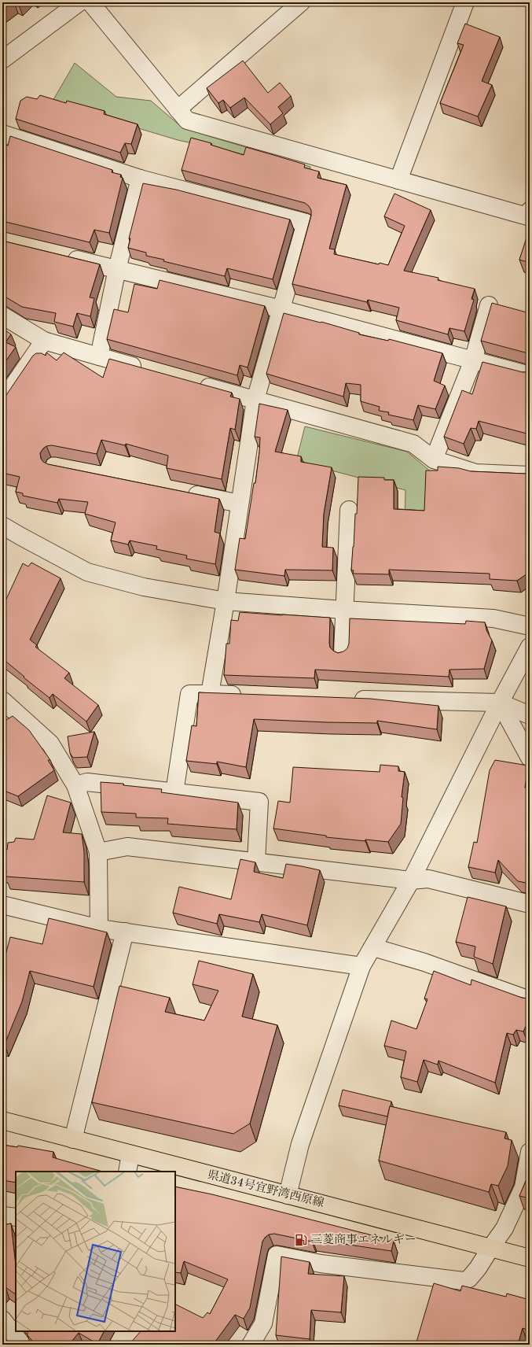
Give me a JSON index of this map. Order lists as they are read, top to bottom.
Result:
{
  "streets": {
    "main road": ["県道34号宜野湾西原線"]
  },
  "places": {
    "fuel station": ["三菱商事エネルギー"]
  }
}
